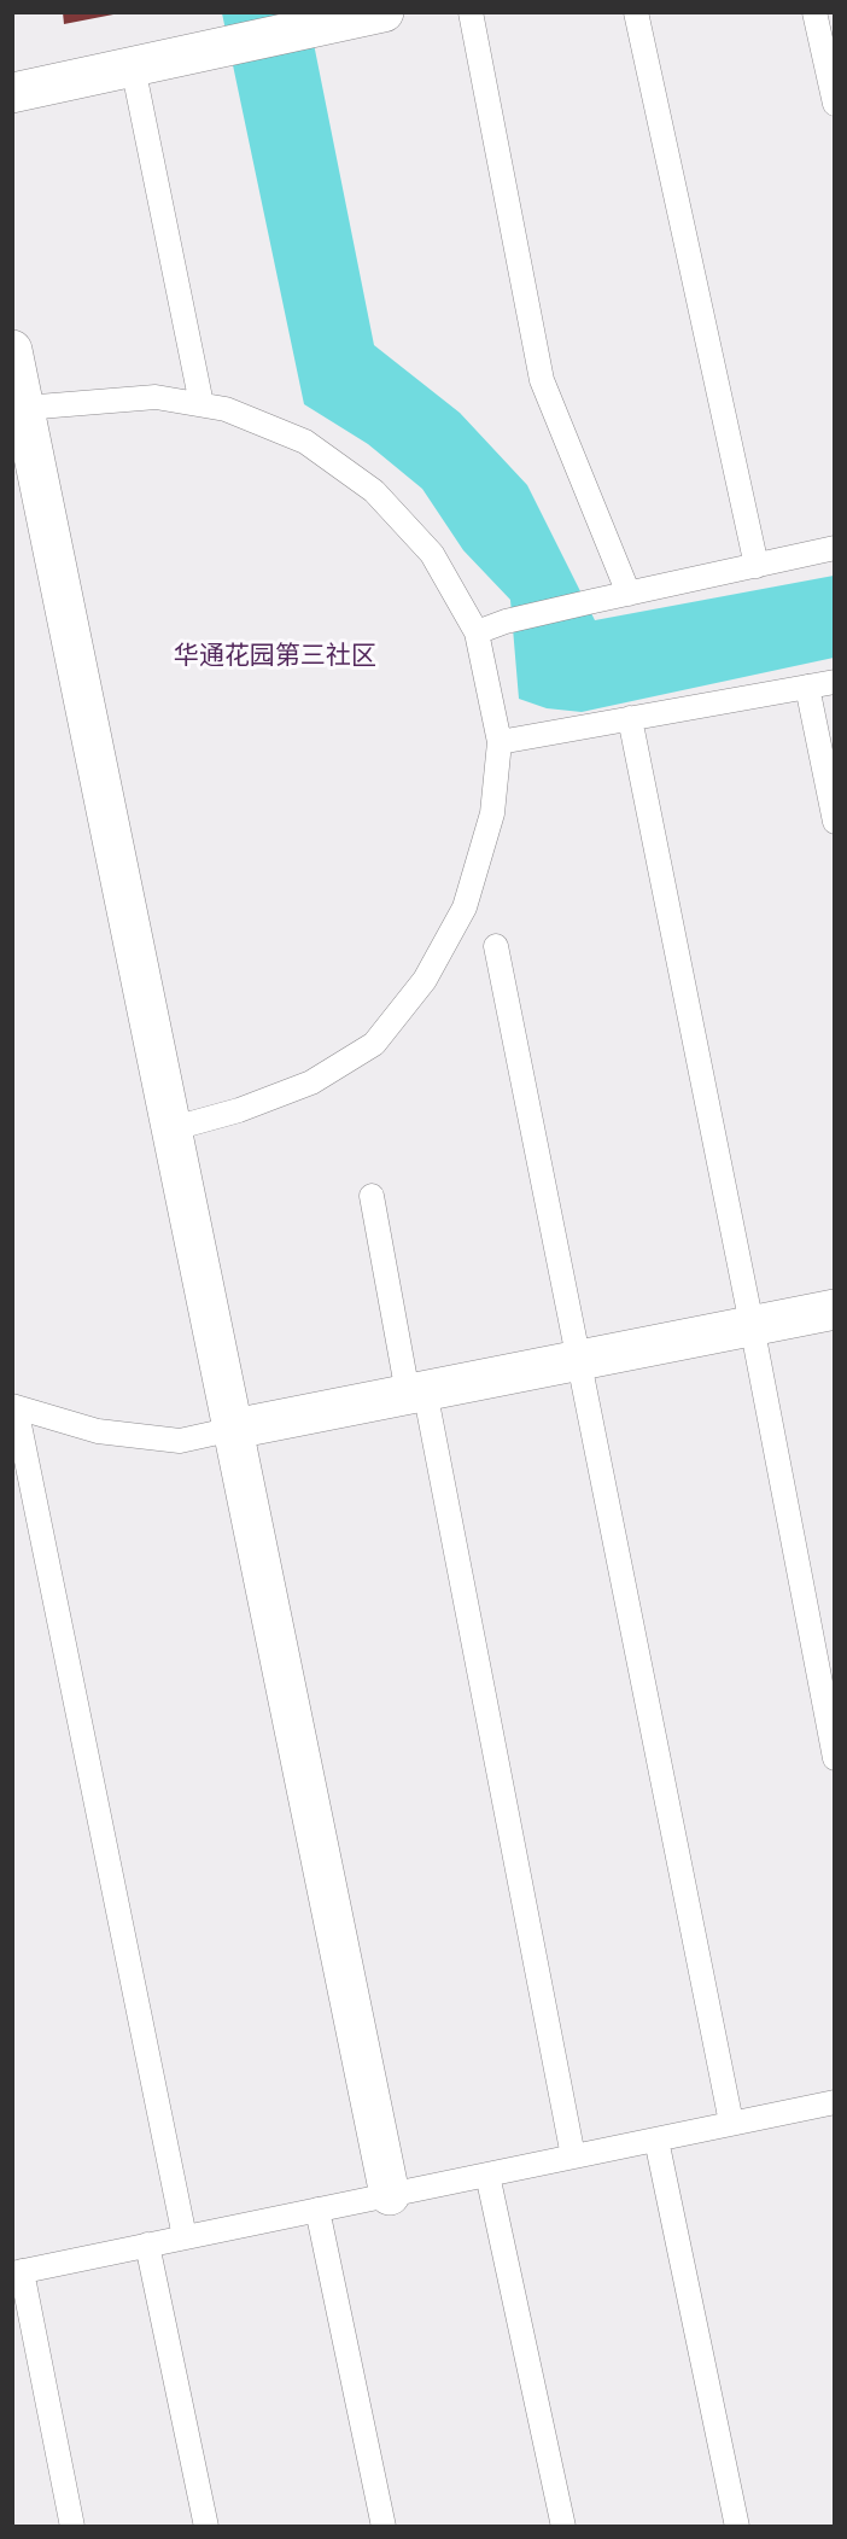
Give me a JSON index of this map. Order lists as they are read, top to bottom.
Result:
{
  "districts": ["华通花园第三社区"]
}
